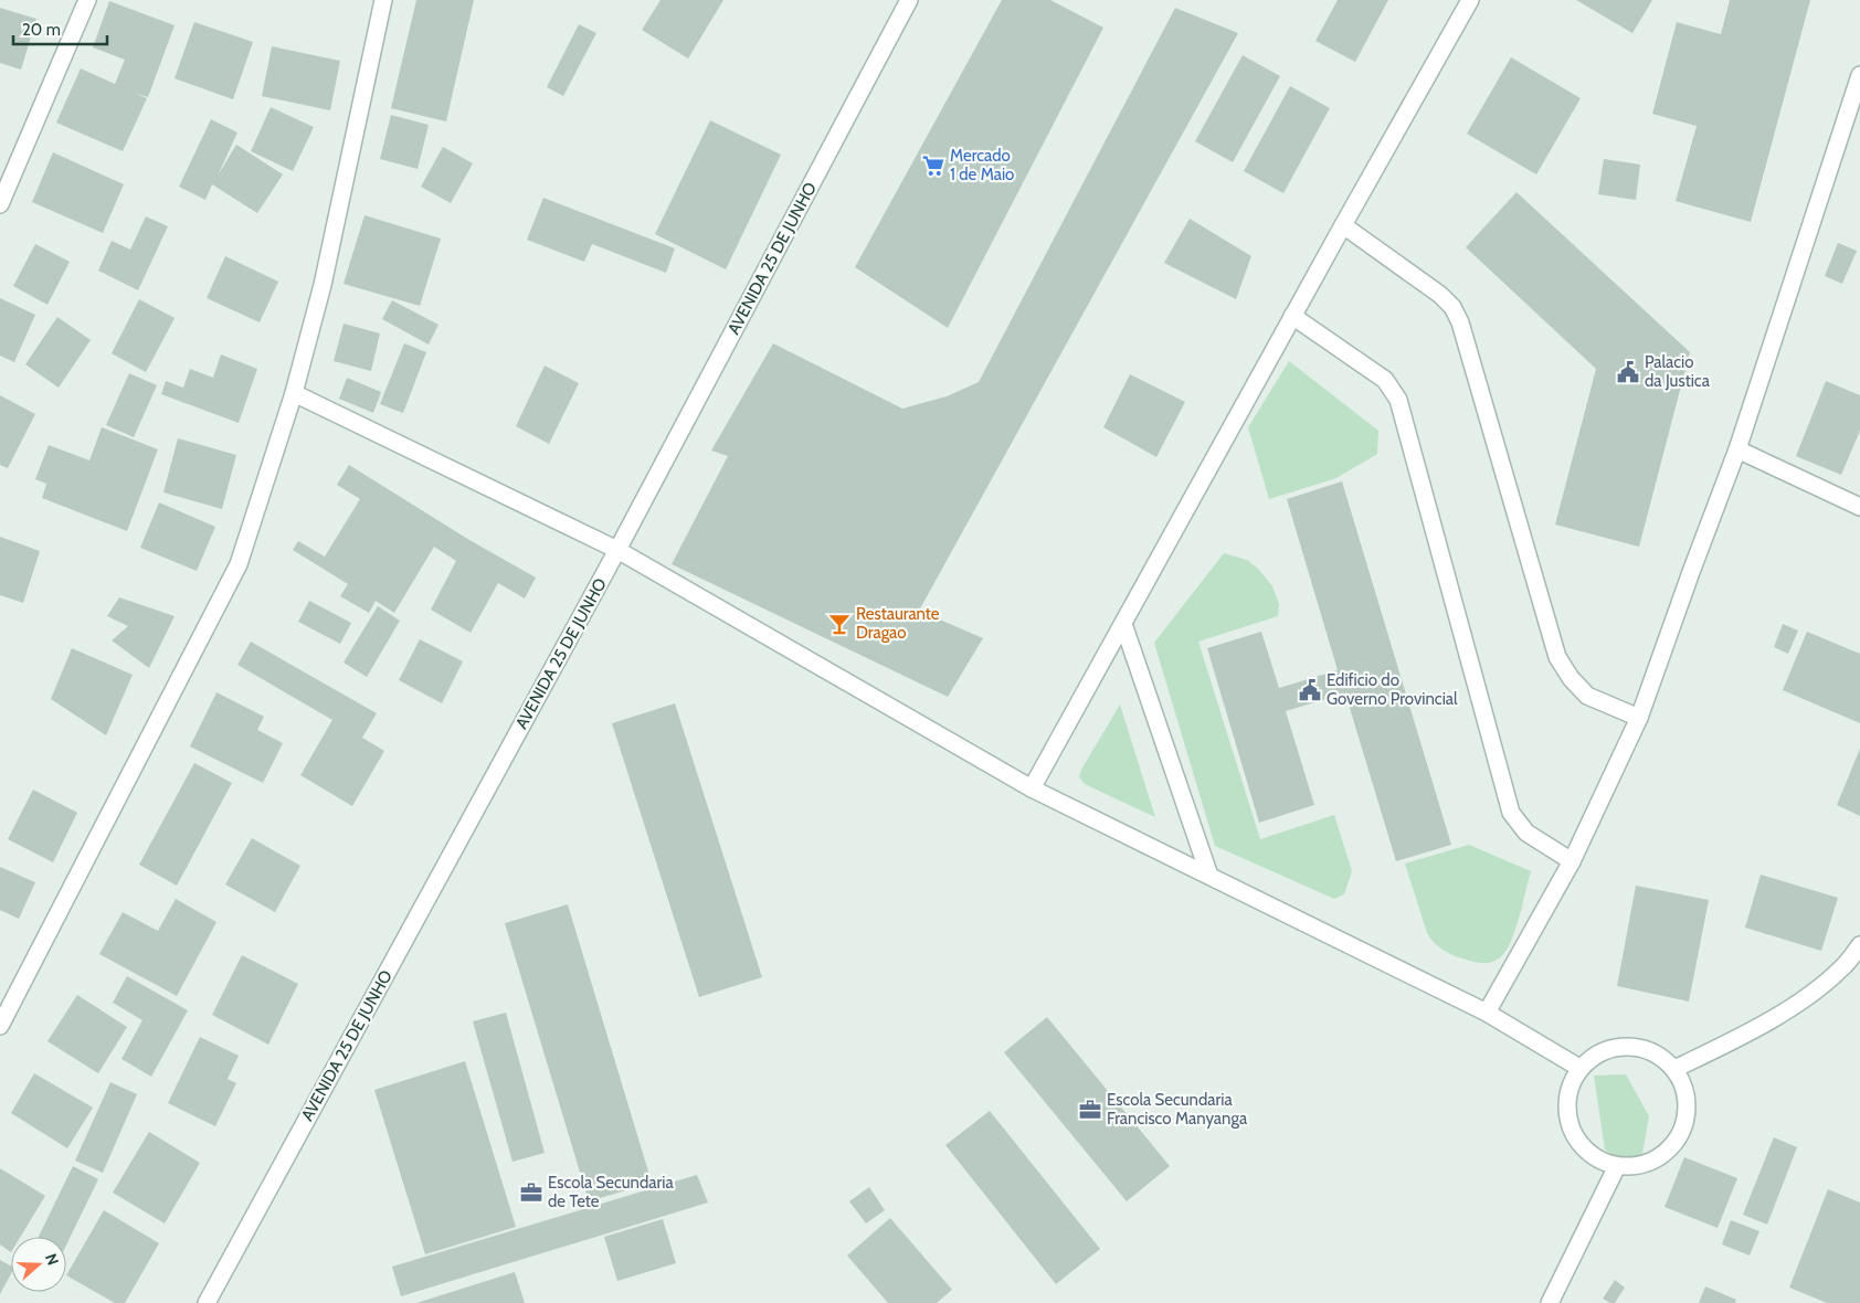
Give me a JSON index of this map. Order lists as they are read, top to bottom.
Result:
{
  "streets": {
    "street": ["AVENIDA 25 DE JUNHO"]
  },
  "places": {
    "supermarket": ["Mercado 1 de Maio"],
    "public building": ["Palacio da Justica", "Edificio do Governo Provincial"],
    "bar": ["Restaurante Dragao"],
    "office": ["Escola Secundaria Francisco Manyanga", "Escola Secundaria de Tete"]
  },
  "scale_bar": "20 m",
  "north": "right"
}
